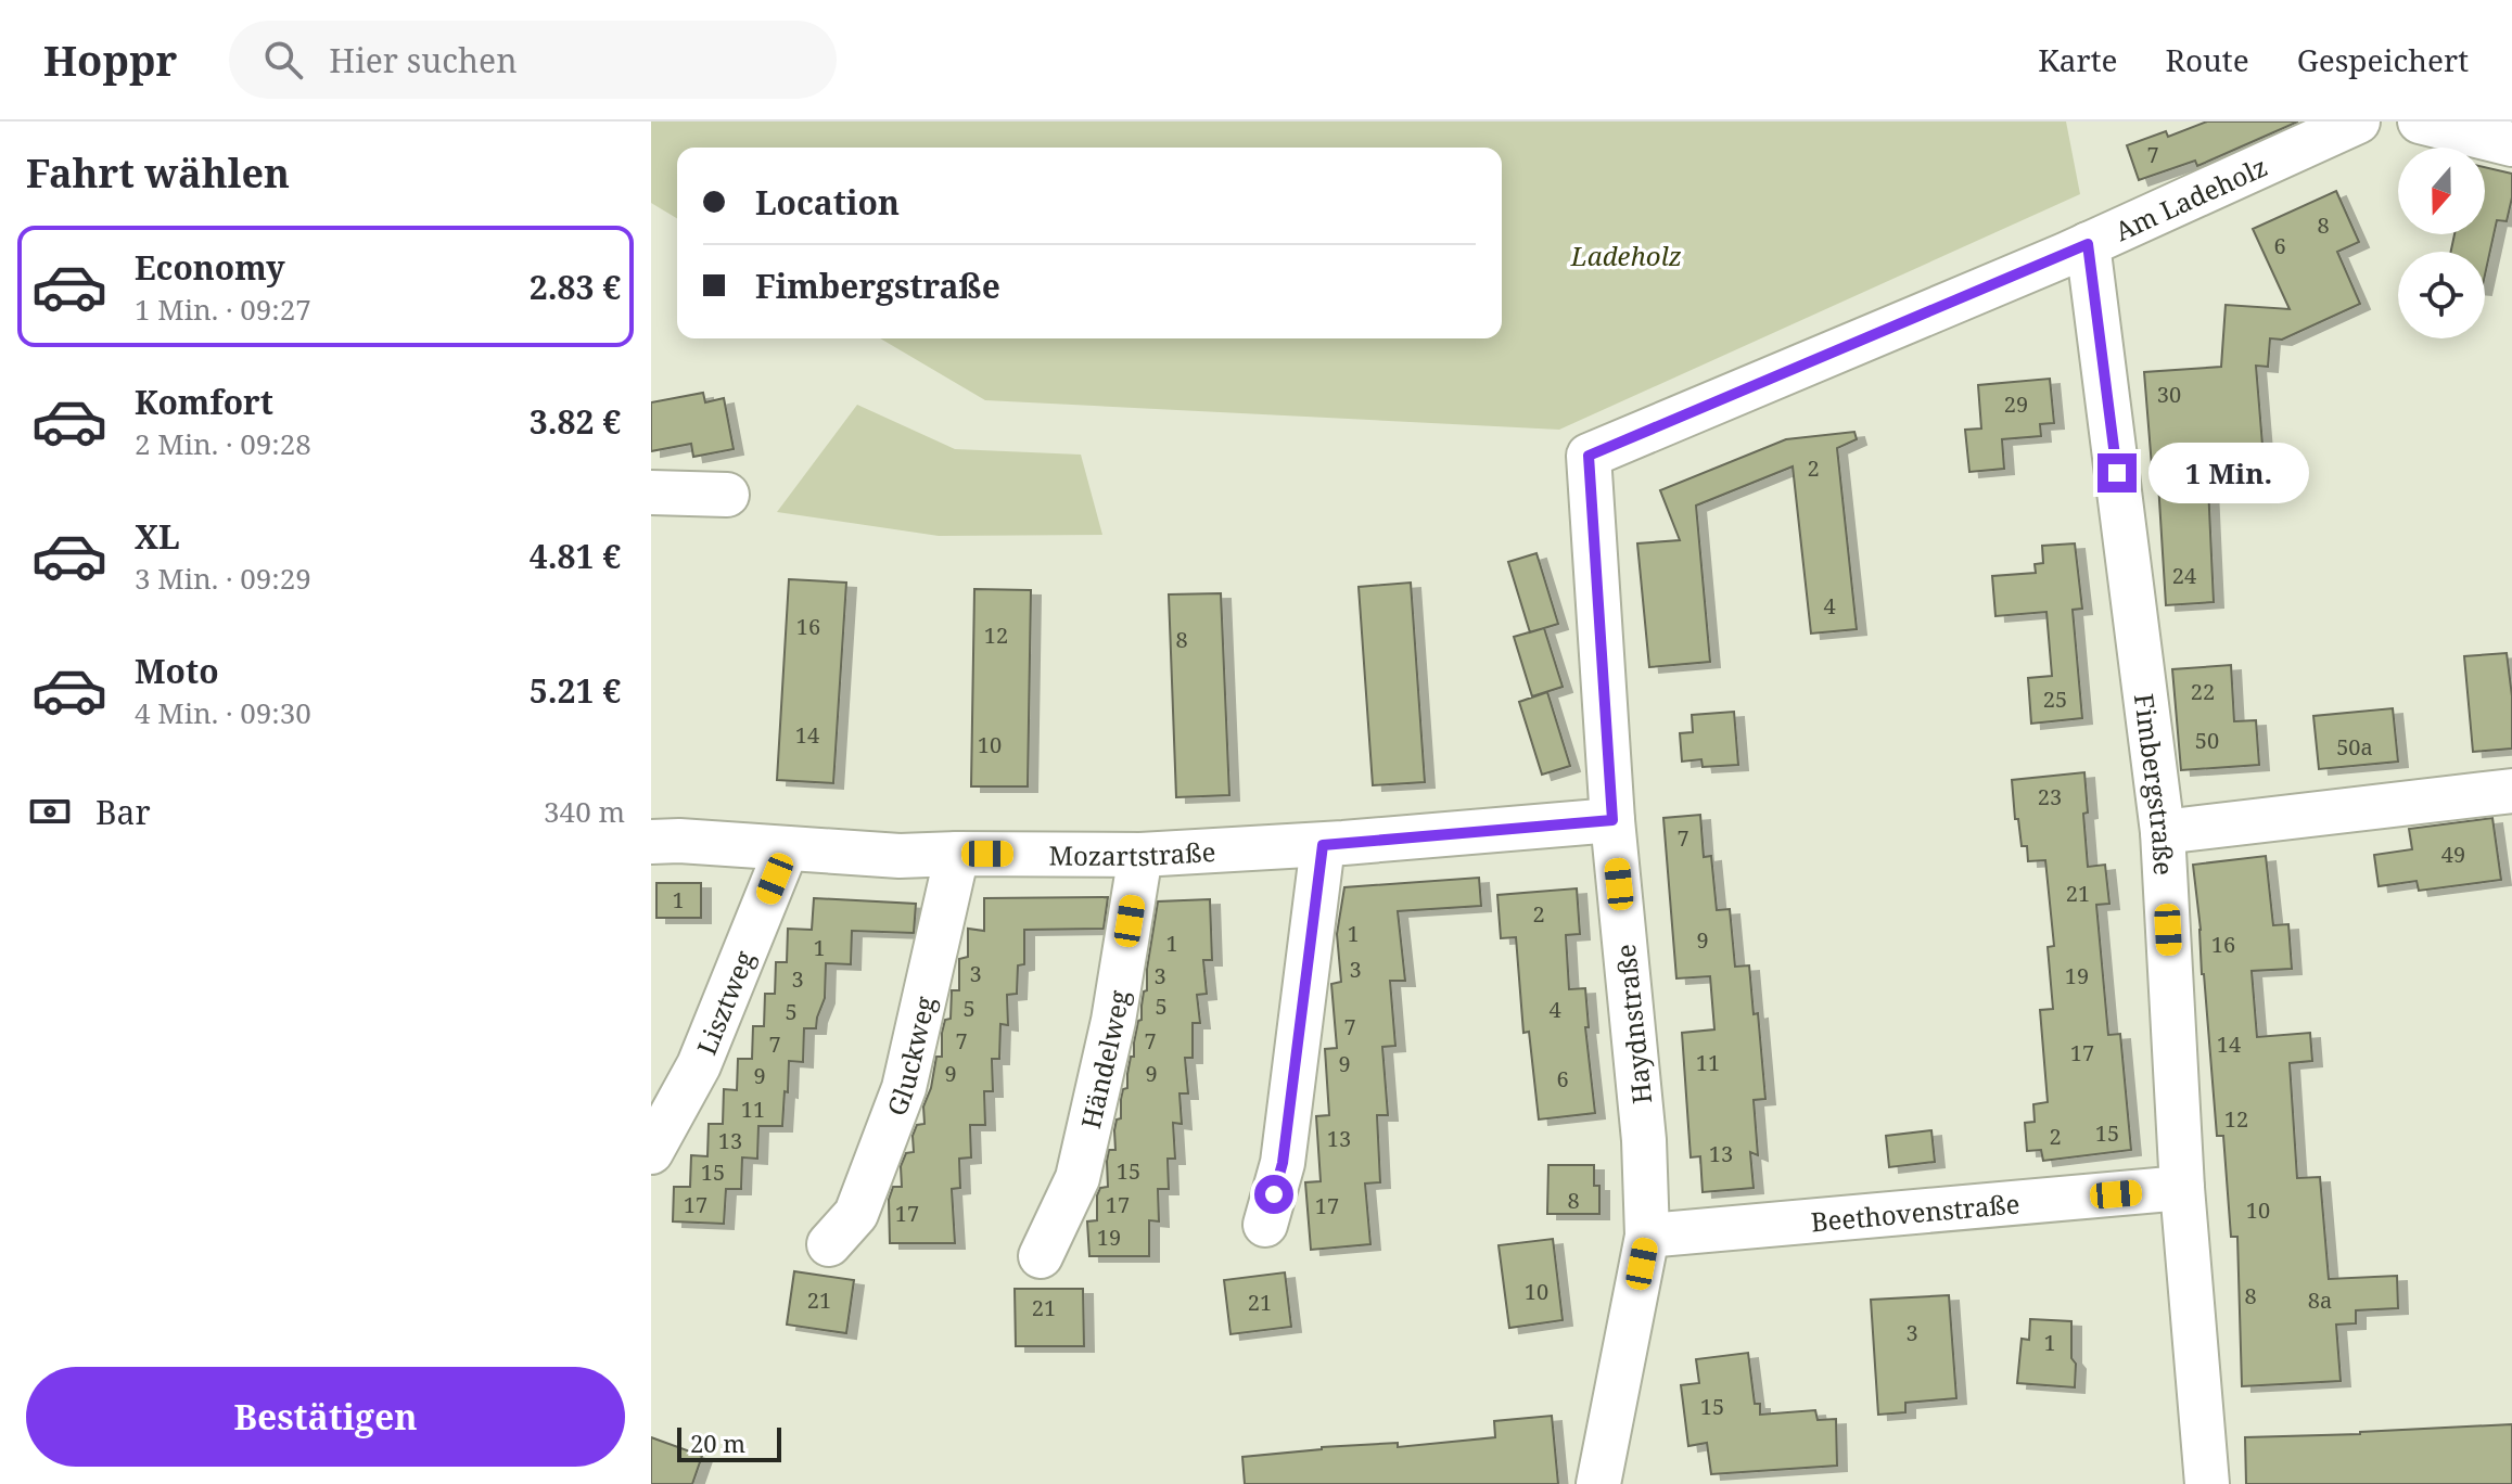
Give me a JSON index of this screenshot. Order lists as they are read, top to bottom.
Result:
{
  "streets": {
    "street": [
      "Am Ladeholz",
      "Fimbergstraße",
      "Mozartstraße",
      "Lisztweg",
      "Haydnstraße",
      "Gluckweg",
      "Händelweg",
      "Beethovenstraße"
    ]
  },
  "crossings": [
    ["Am Ladeholz", "Fimbergstraße"],
    ["Am Ladeholz", "Haydnstraße"],
    ["Fimbergstraße", "Beethovenstraße"],
    ["Mozartstraße", "Lisztweg"],
    ["Mozartstraße", "Haydnstraße"],
    ["Mozartstraße", "Gluckweg"],
    ["Mozartstraße", "Händelweg"],
    ["Haydnstraße", "Beethovenstraße"]
  ],
  "parks": ["Ladeholz"],
  "house_numbers": [
    "7",
    "8",
    "6",
    "30",
    "29",
    "2",
    "24",
    "4",
    "16",
    "12",
    "8",
    "22",
    "25",
    "14",
    "50",
    "10",
    "50a",
    "23",
    "7",
    "49",
    "21",
    "1",
    "2",
    "1",
    "9",
    "1",
    "16",
    "1",
    "3",
    "3",
    "3",
    "19",
    "3",
    "5",
    "5",
    "4",
    "5",
    "7",
    "7",
    "7",
    "7",
    "14",
    "17",
    "11",
    "9",
    "9",
    "9",
    "9",
    "6",
    "11",
    "12",
    "15",
    "2",
    "13",
    "13",
    "13",
    "15",
    "15",
    "8",
    "17",
    "17",
    "17",
    "10",
    "17",
    "19",
    "10",
    "8",
    "21",
    "8a",
    "21",
    "21",
    "3",
    "1",
    "15"
  ],
  "scale_bar": "20 m",
  "north": "bottom",
  "page": {
    "header": "Hoppr",
    "search": "Hier suchen",
    "nav": ["Karte", "Route", "Gespeichert"],
    "heading": "Fahrt wählen",
    "banner": ["Location", "Fimbergstraße"],
    "list": [
      {
        "name": "Economy",
        "note": "1 Min. · 09:27",
        "value": "2.83 €"
      },
      {
        "name": "Komfort",
        "note": "2 Min. · 09:28",
        "value": "3.82 €"
      },
      {
        "name": "XL",
        "note": "3 Min. · 09:29",
        "value": "4.81 €"
      },
      {
        "name": "Moto",
        "note": "4 Min. · 09:30",
        "value": "5.21 €"
      }
    ],
    "bubble": "1 Min.",
    "pay": ["Bar", "340 m"],
    "buttons": "Bestätigen",
    "scale": "20 m"
  }
}
